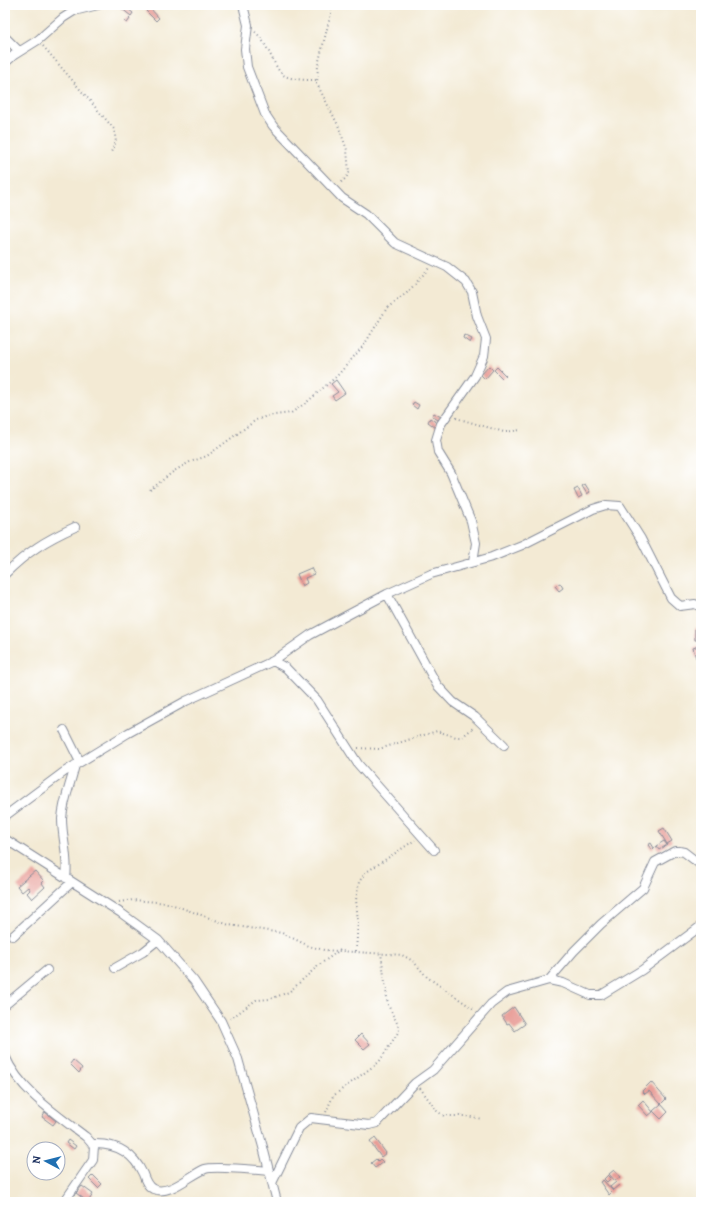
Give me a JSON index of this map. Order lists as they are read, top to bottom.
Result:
{
  "north": "left"
}
